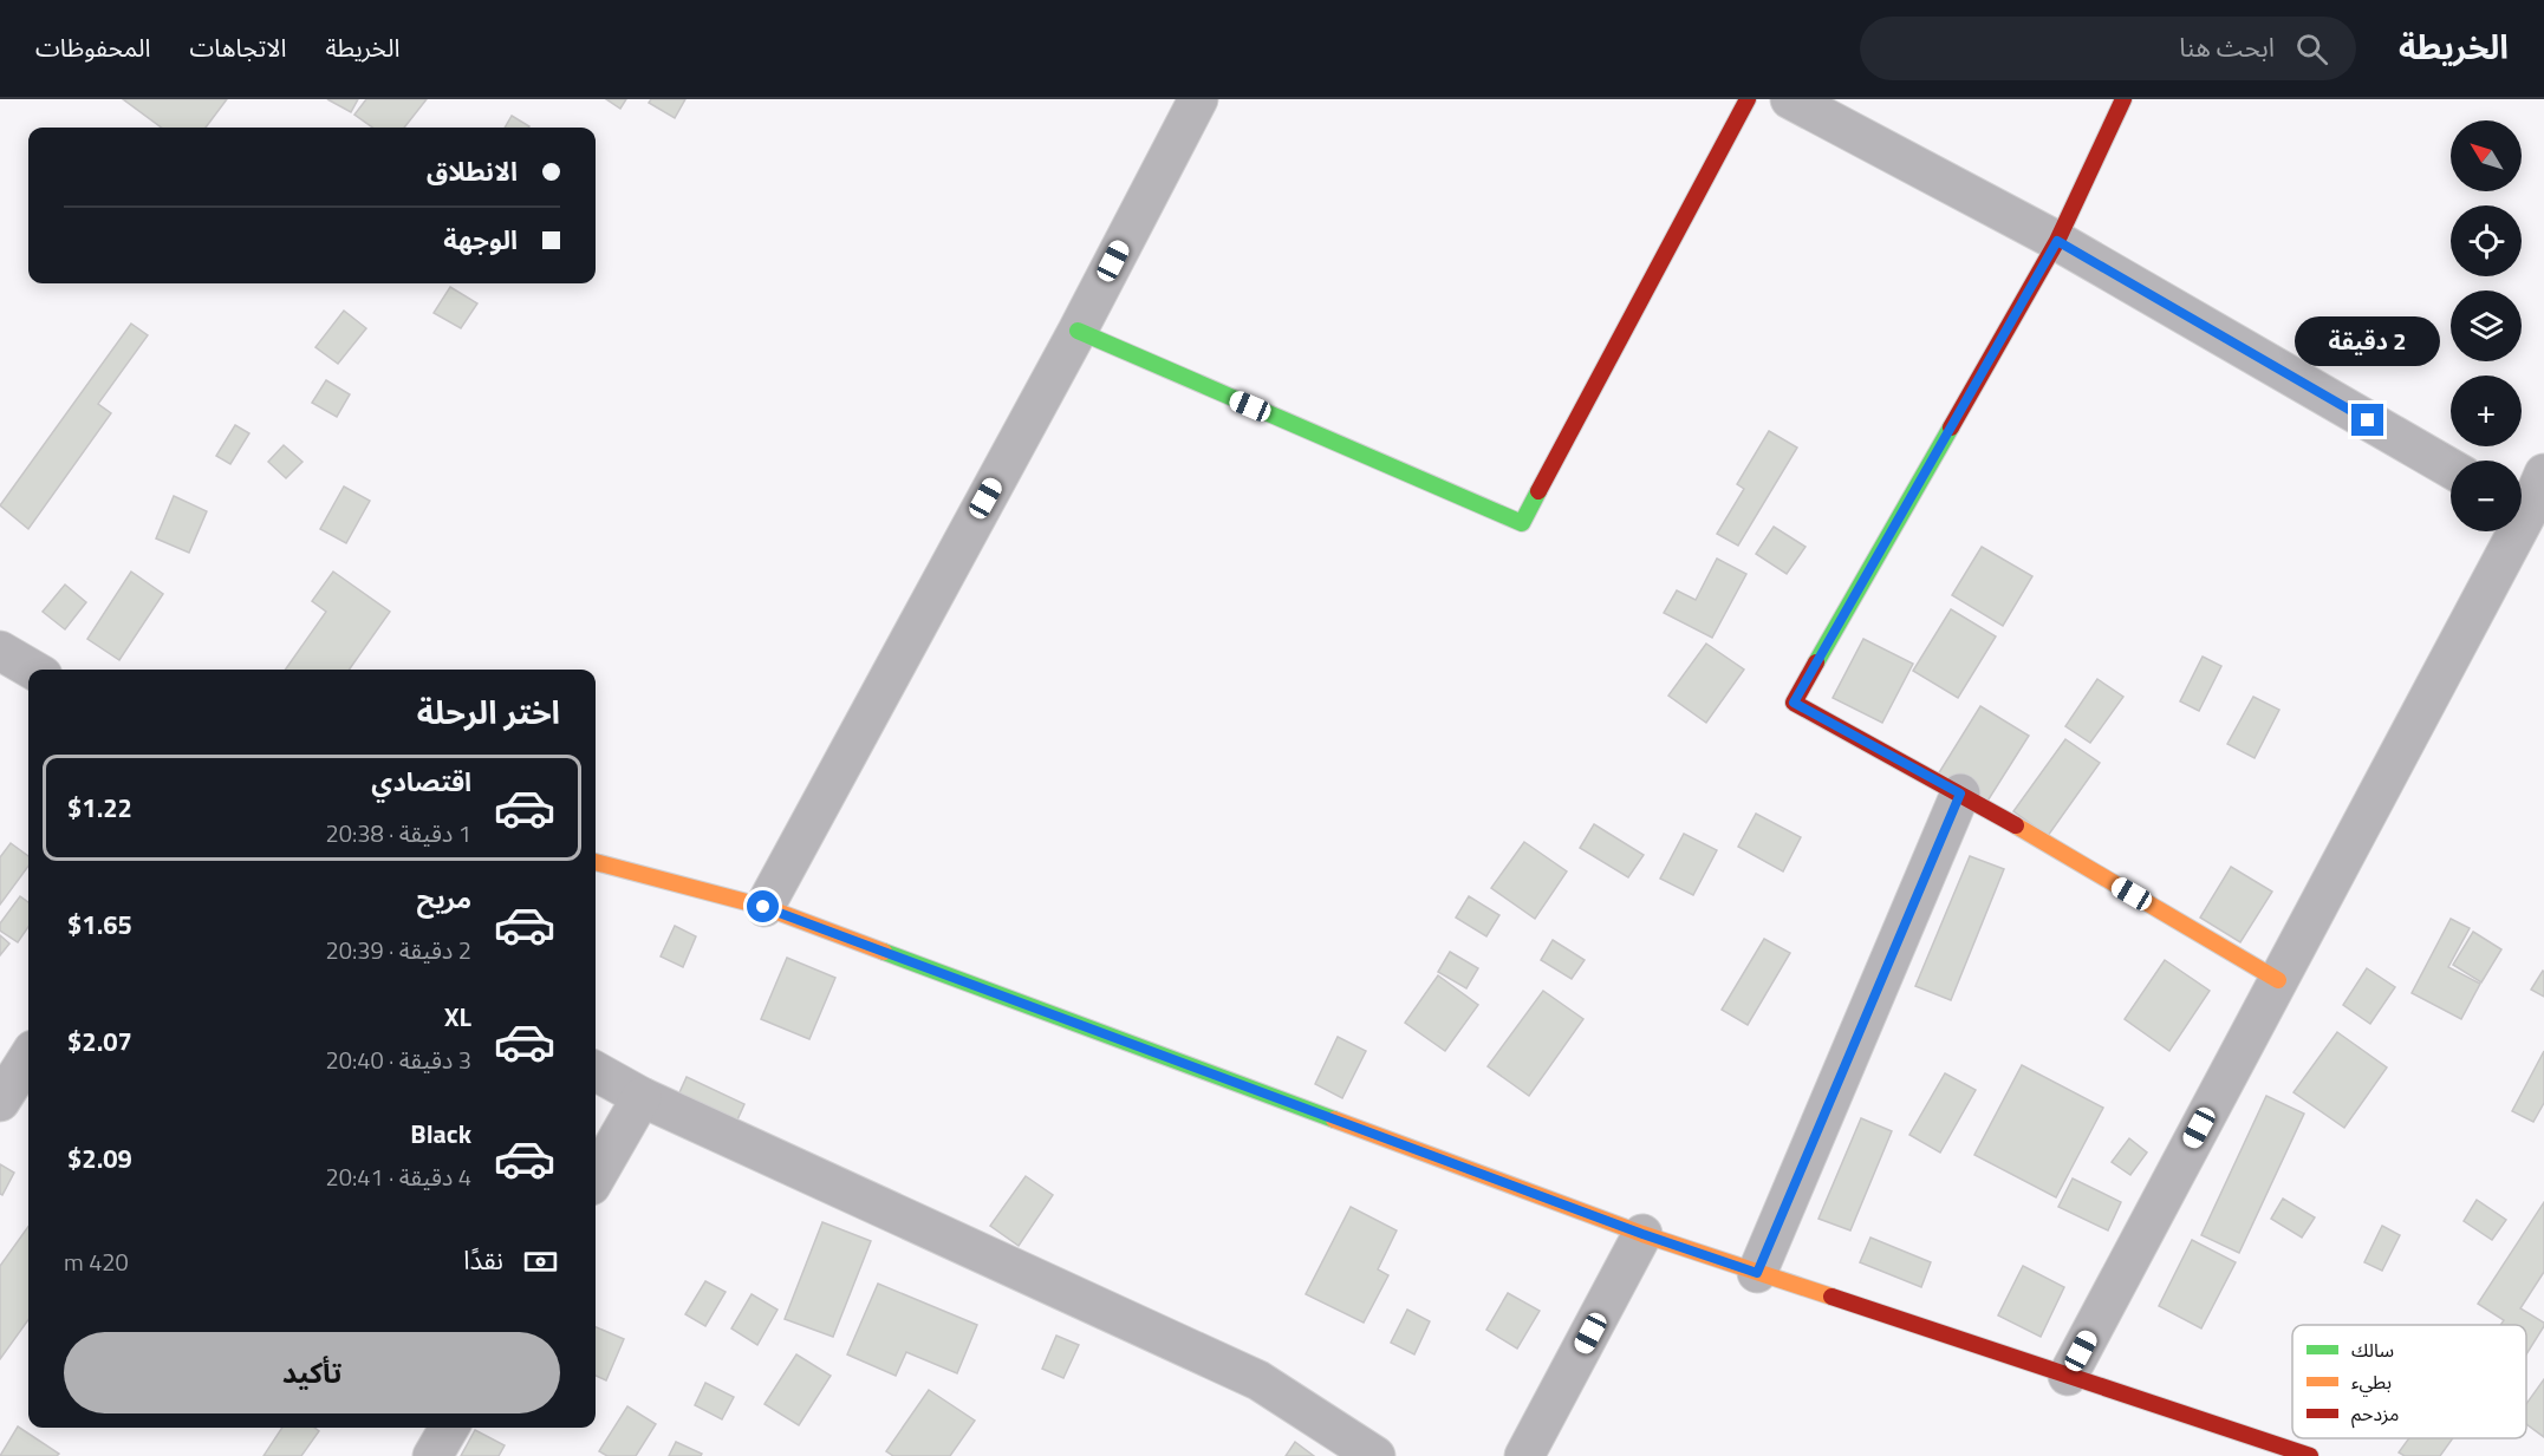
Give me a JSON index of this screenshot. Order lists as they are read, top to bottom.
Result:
{
  "legend": ["سالك", "بطيء", "مزدحم"],
  "north": "top left",
  "page": {
    "header": "الخريطة",
    "search": "ابحث هنا",
    "nav": ["الخريطة", "الاتجاهات", "المحفوظات"],
    "map_buttons": ["+", "−"],
    "banner": ["الانطلاق", "الوجهة"],
    "bubble": "2 دقيقة",
    "heading": "اختر الرحلة",
    "list": [
      {
        "name": "اقتصادي",
        "note": "1 دقيقة · 20:38",
        "value": "$1.22"
      },
      {
        "name": "مريح",
        "note": "2 دقيقة · 20:39",
        "value": "$1.65"
      },
      {
        "name": "XL",
        "note": "3 دقيقة · 20:40",
        "value": "$2.07"
      },
      {
        "name": "Black",
        "note": "4 دقيقة · 20:41",
        "value": "$2.09"
      }
    ],
    "pay": ["نقدًا", "420 m"],
    "buttons": "تأكيد"
  }
}
